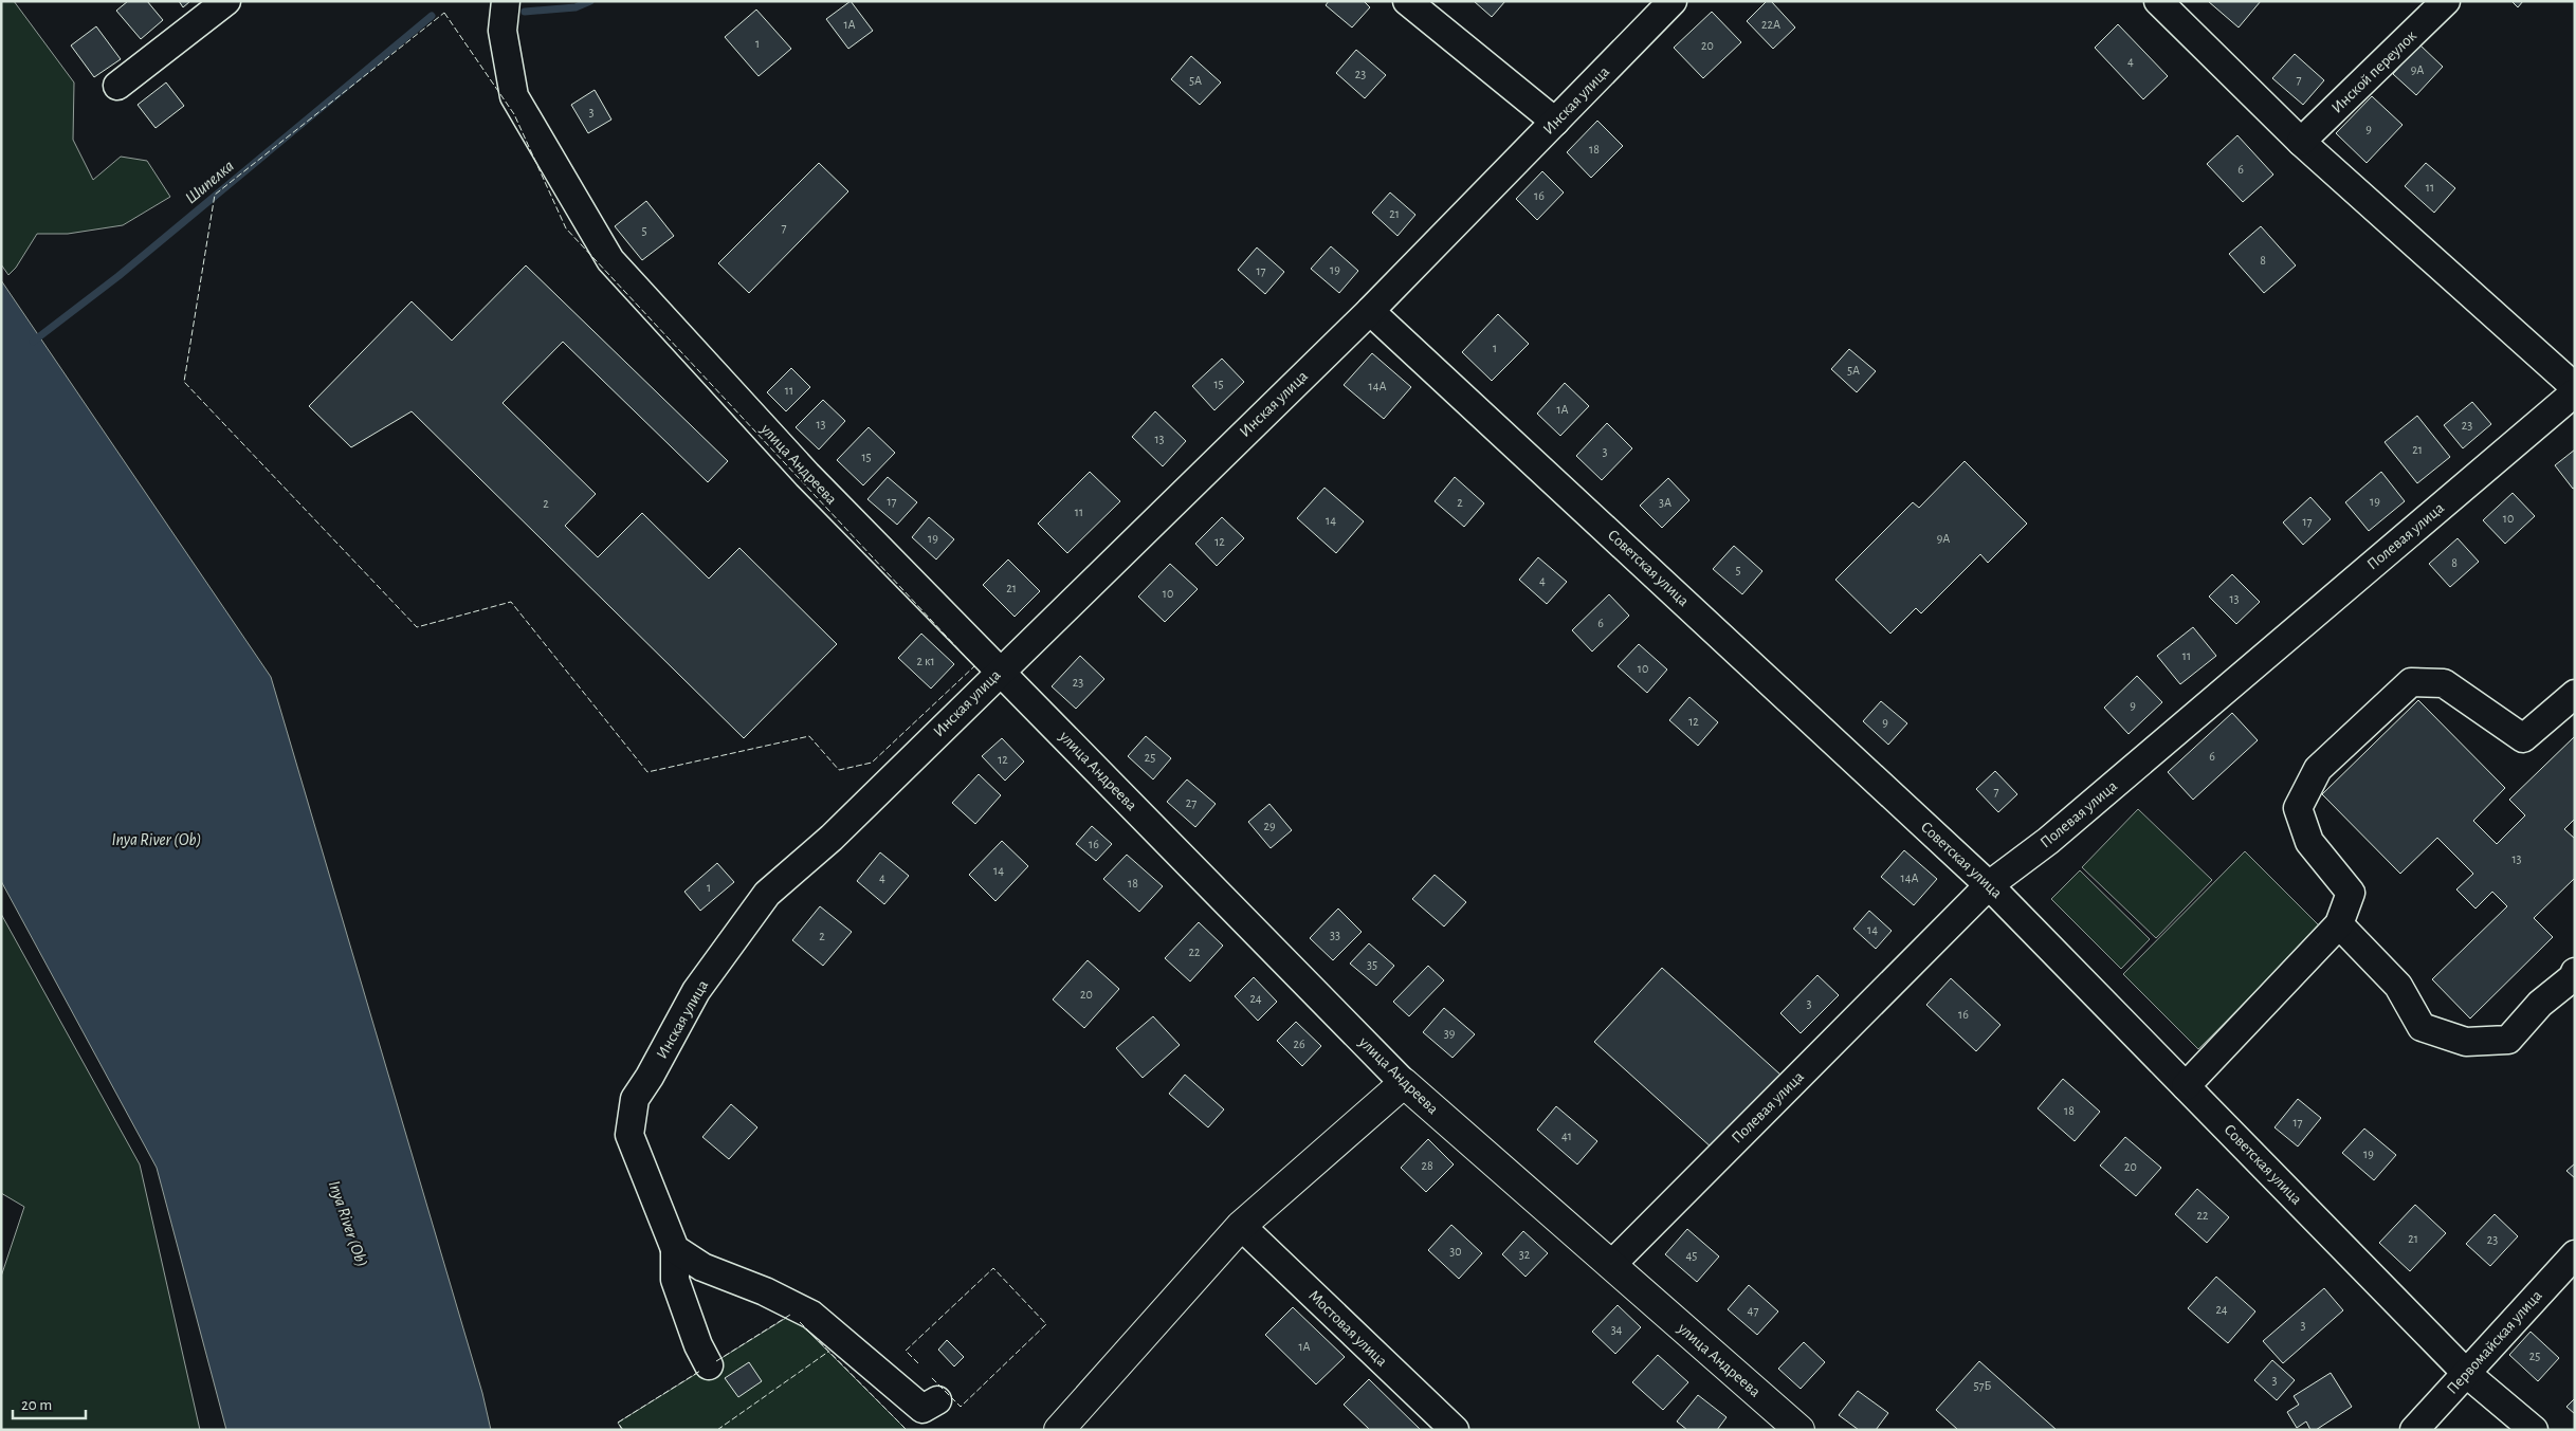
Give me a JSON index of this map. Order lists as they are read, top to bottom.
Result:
{
  "streets": {
    "main road": ["улица Андреева"],
    "street": [
      "Инской переулок",
      "Инская улица",
      "Полевая улица",
      "Советская улица",
      "Мостовая улица",
      "Первомайская улица"
    ]
  },
  "crossings": [
    ["Инская улица", "улица Андреева"],
    ["Инская улица", "Советская улица"],
    ["улица Андреева", "Полевая улица"],
    ["Полевая улица", "Советская улица"],
    ["Советская улица", "Первомайская улица"]
  ],
  "water": ["Шипелка", "Inya River (Ob)"],
  "house_numbers": [
    "1А",
    "22А",
    "1",
    "20",
    "4",
    "9А",
    "23",
    "7",
    "5А",
    "3",
    "9",
    "18",
    "6",
    "11",
    "16",
    "21",
    "7",
    "5",
    "8",
    "19",
    "17",
    "1",
    "5А",
    "15",
    "14А",
    "11",
    "1А",
    "13",
    "23",
    "13",
    "21",
    "3",
    "15",
    "17",
    "19",
    "2",
    "3А",
    "2",
    "11",
    "10",
    "14",
    "17",
    "19",
    "9А",
    "12",
    "8",
    "5",
    "4",
    "21",
    "10",
    "13",
    "6",
    "11",
    "2 к1",
    "10",
    "23",
    "9",
    "12",
    "9",
    "6",
    "25",
    "12",
    "7",
    "27",
    "29",
    "16",
    "13",
    "14",
    "4",
    "14А",
    "18",
    "1",
    "14",
    "33",
    "2",
    "22",
    "35",
    "20",
    "24",
    "3",
    "16",
    "39",
    "26",
    "18",
    "17",
    "41",
    "19",
    "28",
    "20",
    "22",
    "21",
    "23",
    "30",
    "32",
    "45",
    "24",
    "47",
    "3",
    "34",
    "1А",
    "25",
    "3",
    "57Б"
  ],
  "scale_bar": "20 m"
}
